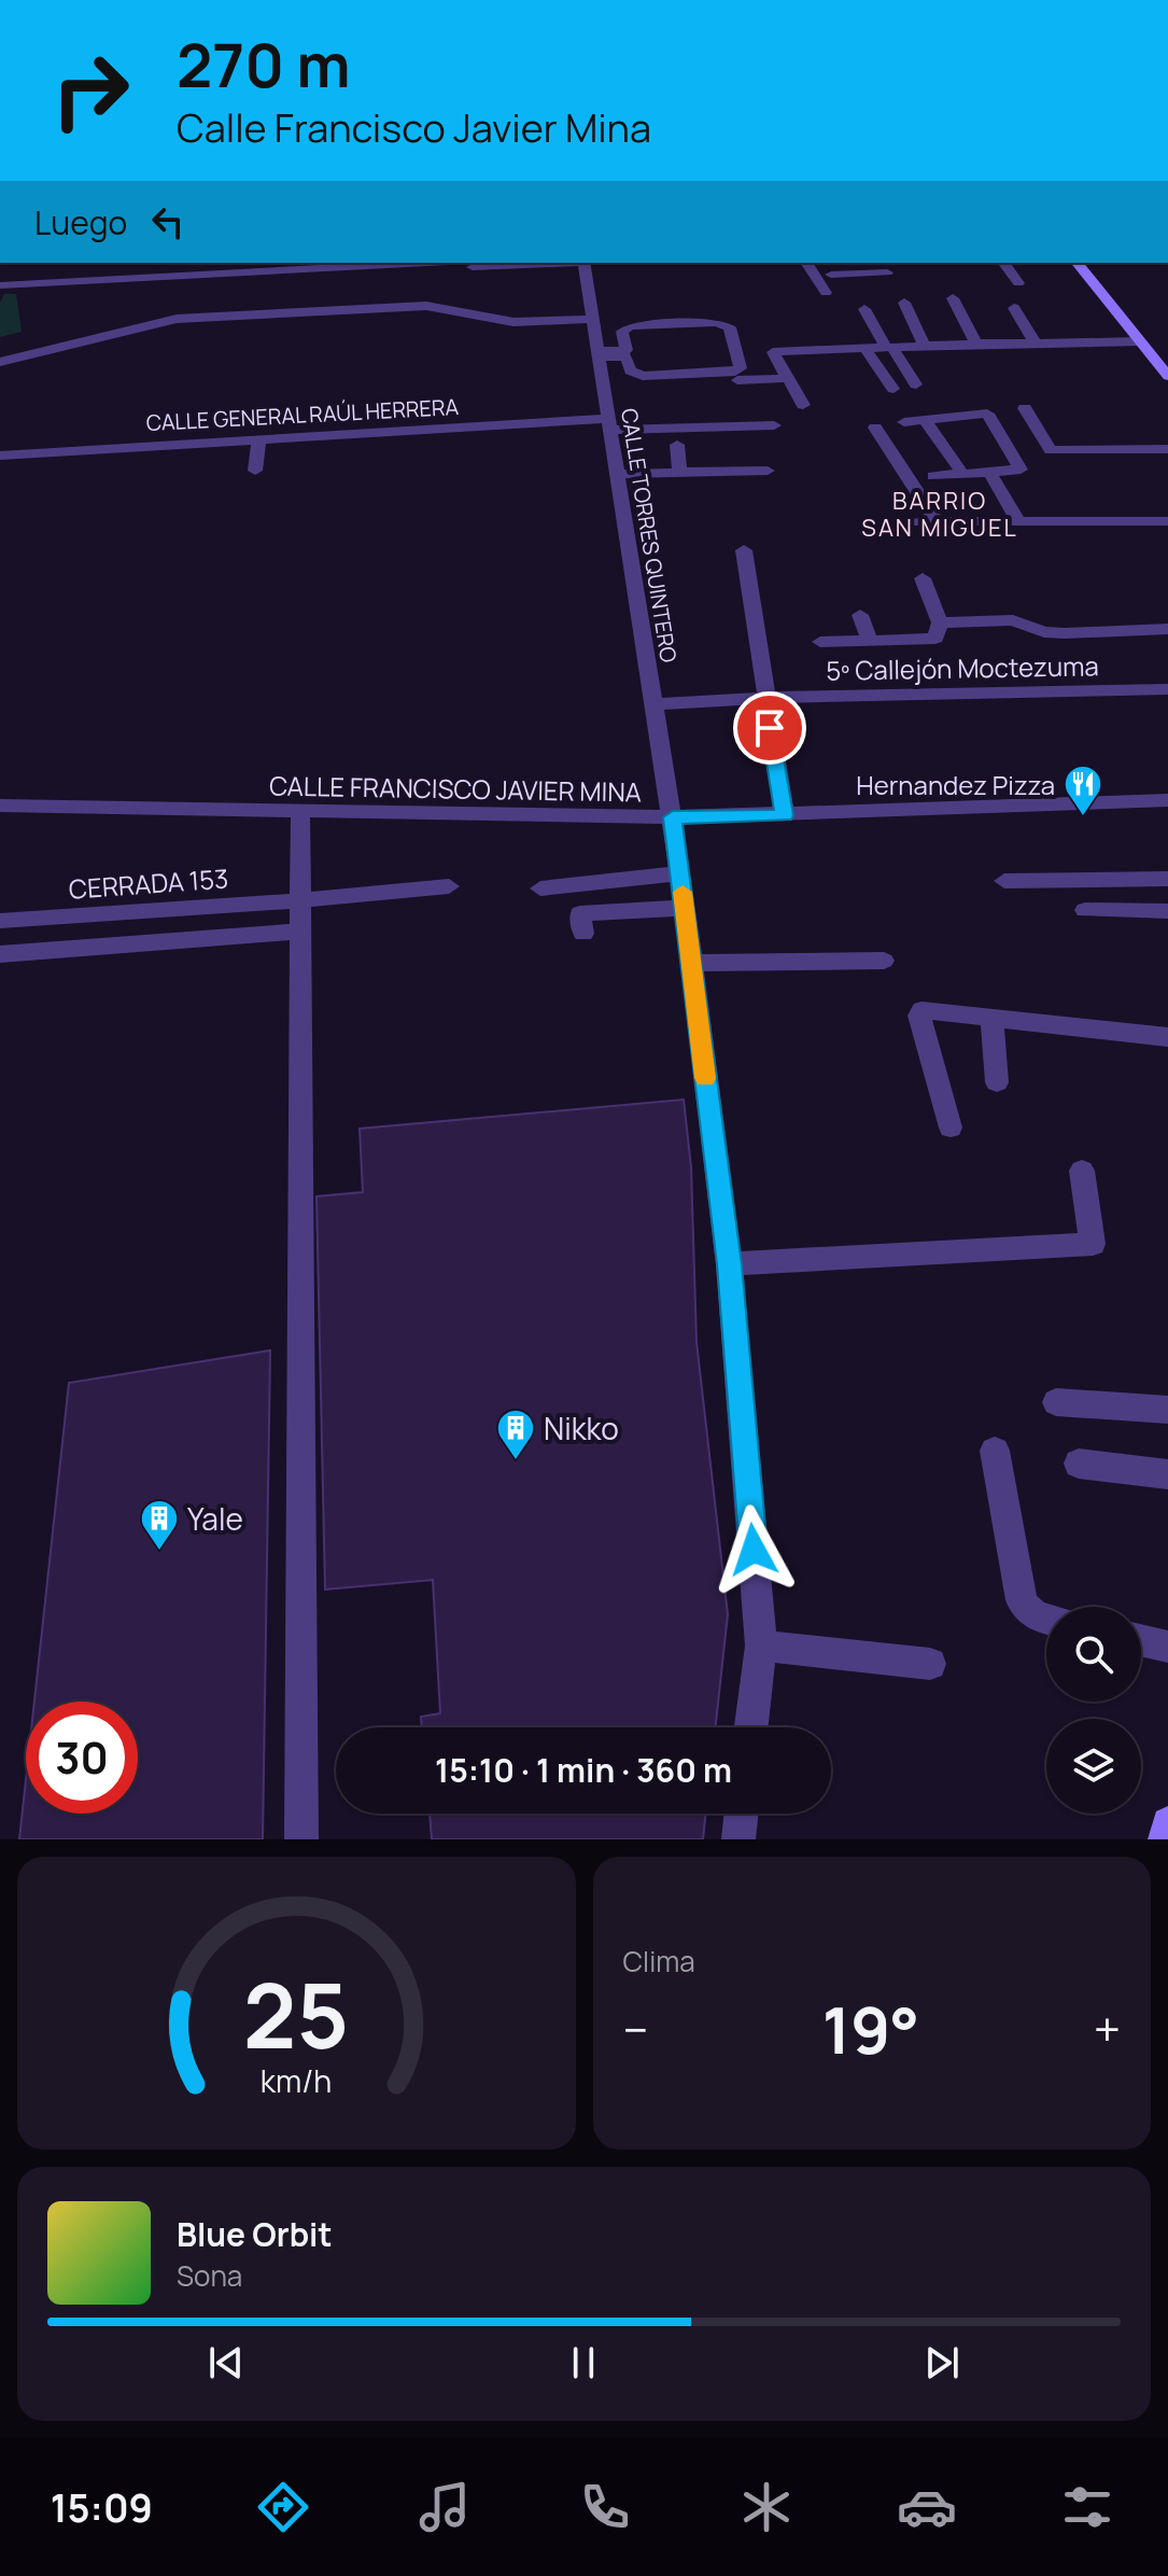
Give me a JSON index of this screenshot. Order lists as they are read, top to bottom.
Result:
{
  "streets": {
    "street": [
      "CALLE GENERAL RAÚL HERRERA",
      "CALLE TORRES QUINTERO",
      "5º Callejón Moctezuma",
      "CALLE FRANCISCO JAVIER MINA",
      "CERRADA 153"
    ]
  },
  "crossings": [
    ["CALLE GENERAL RAÚL HERRERA", "CALLE TORRES QUINTERO"],
    ["CALLE TORRES QUINTERO", "5º Callejón Moctezuma"],
    ["CALLE TORRES QUINTERO", "CALLE FRANCISCO JAVIER MINA"]
  ],
  "districts": ["BARRIO SAN MIGUEL"],
  "places": {
    "restaurant": ["Hernandez Pizza"],
    "building": ["Nikko", "Yale"]
  },
  "page": {
    "turn": ["270 m", "Calle Francisco Javier Mina"],
    "then": "Luego",
    "limit": "30",
    "trip": "15:10 · 1 min · 360 m",
    "tile": "Clima",
    "heat": ["−", "19°", "+"],
    "song": ["Blue Orbit", "Sona"],
    "tabs": "15:09",
    "gauge": ["25", "km/h"]
  }
}
